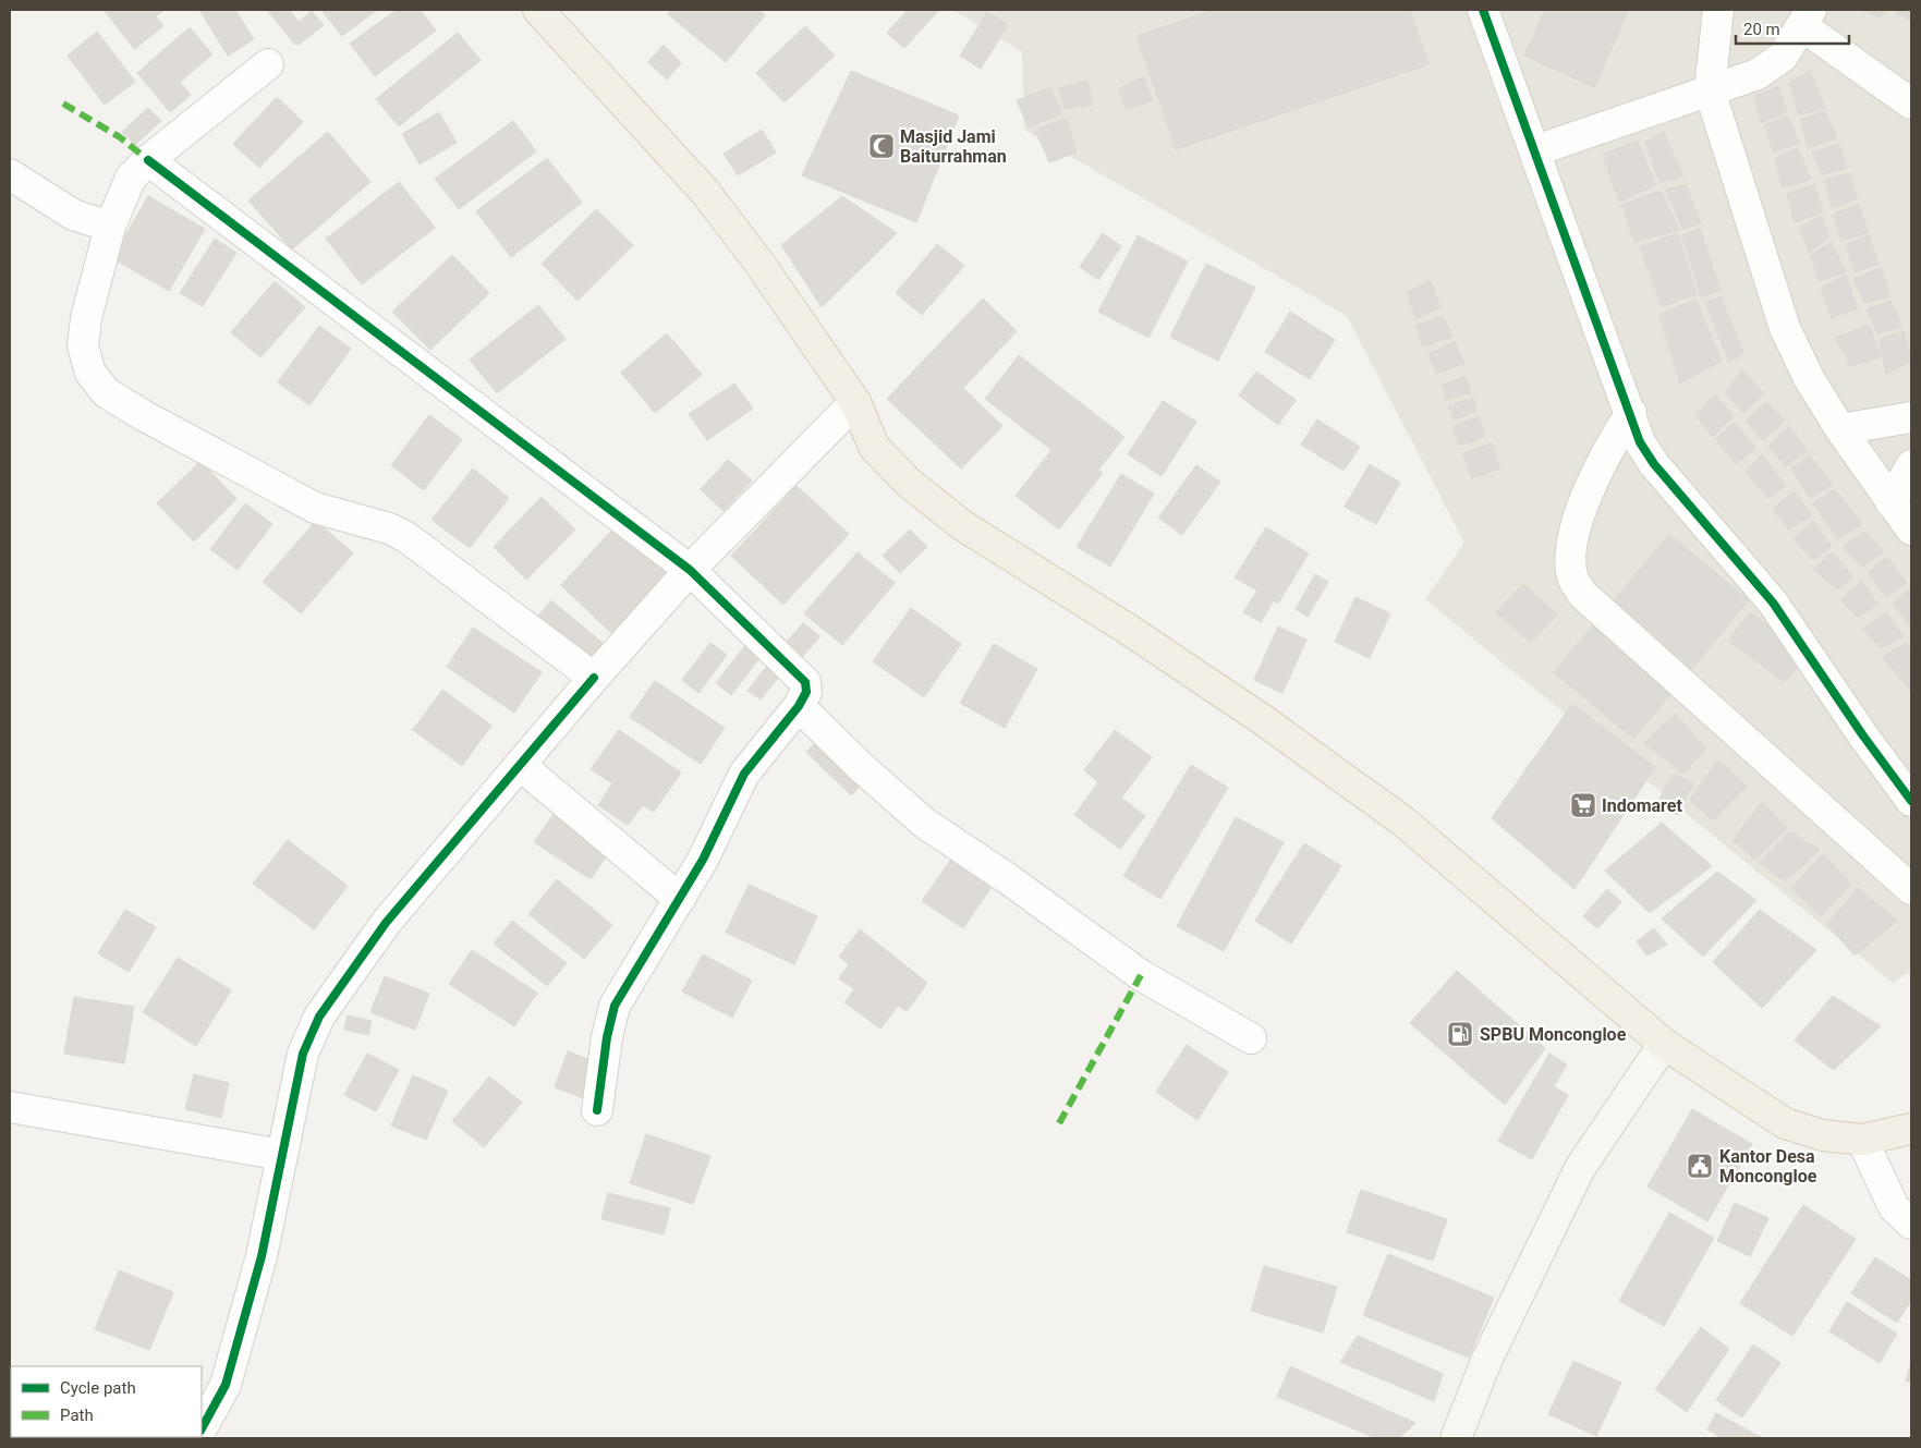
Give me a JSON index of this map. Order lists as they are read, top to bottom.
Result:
{
  "places": {
    "mosque": ["Masjid Jami Baiturrahman"],
    "supermarket": ["Indomaret"],
    "fuel station": ["SPBU Moncongloe"],
    "public building": ["Kantor Desa Moncongloe"]
  },
  "legend": ["Cycle path", "Path"],
  "scale_bar": "20 m"
}
